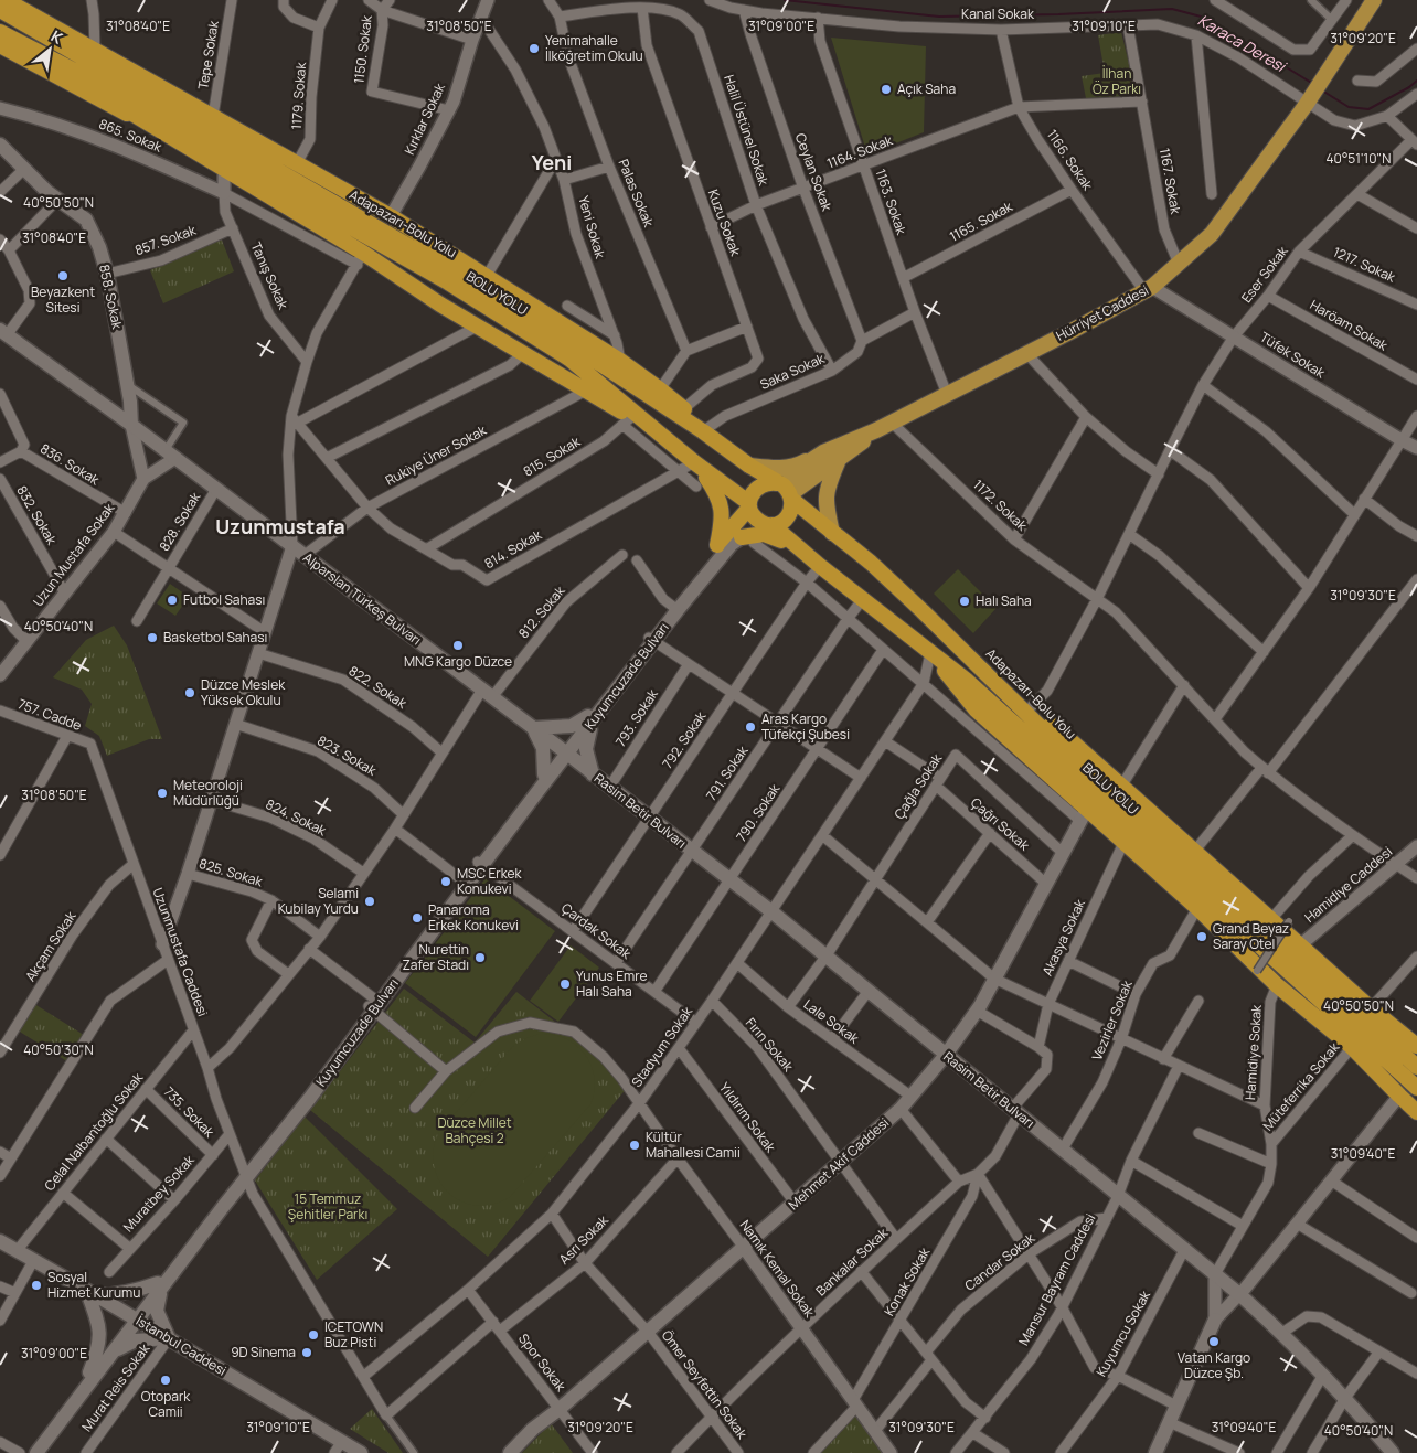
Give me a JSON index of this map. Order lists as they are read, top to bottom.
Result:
{
  "streets": {
    "highway": ["Adapazarı-Bolu Yolu", "BOLU YOLU"],
    "main road": [
      "858. Sokak",
      "Hürriyet Caddesi",
      "Alparslan Türkeş Bulvarı",
      "Kuyumcuzade Bulvarı",
      "Rasim Betir Bulvarı",
      "Mehmet Akif Caddesi",
      "İstanbul Caddesi"
    ],
    "street": [
      "Kanal Sokak",
      "1150. Sokak",
      "Tepe Sokak",
      "1179. Sokak",
      "Kırklar Sokak",
      "Halil Üstünel Sokak",
      "865. Sokak",
      "1164. Sokak",
      "1166. Sokak",
      "Ceylan Sokak",
      "1167. Sokak",
      "Palas Sokak",
      "1163. Sokak",
      "1165. Sokak",
      "Kuzu Sokak",
      "Yeni Sokak",
      "857. Sokak",
      "1217. Sokak",
      "Eser Sokak",
      "Tanış Sokak",
      "Haröam Sokak",
      "Tüfek Sokak",
      "Saka Sokak",
      "Rukiye Üner Sokak",
      "815. Sokak",
      "836. Sokak",
      "1172. Sokak",
      "832. Sokak",
      "828. Sokak",
      "814. Sokak",
      "Uzun Mustafa Sokak",
      "812. Sokak",
      "822. Sokak",
      "757. Cadde",
      "793. Sokak",
      "792. Sokak",
      "823. Sokak",
      "791. Sokak",
      "Çağla Sokak",
      "790. Sokak",
      "824. Sokak",
      "Çağrı Sokak",
      "825. Sokak",
      "Hamidiye Caddesi",
      "Çardak Sokak",
      "Akasya Sokak",
      "Akçam Sokak",
      "Uzunmustafa Caddesi",
      "Vezirler Sokak",
      "Lale Sokak",
      "Fırın Sokak",
      "Stadyum Sokak",
      "Hamidiye Sokak",
      "Müteferrika Sokak",
      "735. Sokak",
      "Yıldırım Sokak",
      "Celal Nalbantoğlu Sokak",
      "Muratbey Sokak",
      "Asrı Sokak",
      "Bankalar Sokak",
      "Candar Sokak",
      "Namık Kemal Sokak",
      "Mansur Bayram Caddesi",
      "Konak Sokak",
      "Kuyumcu Sokak",
      "Spor Sokak",
      "Ömer Seyfettin Sokak",
      "Murat Reis Sokak"
    ]
  },
  "crossings": [
    ["Kanal Sokak", "1166. Sokak"],
    ["Kanal Sokak", "Ceylan Sokak"],
    ["Kanal Sokak", "1167. Sokak"],
    ["Kanal Sokak", "1163. Sokak"],
    ["Kanal Sokak", "Hürriyet Caddesi"],
    ["1150. Sokak", "Kırklar Sokak"],
    ["Kırklar Sokak", "Yeni Sokak"],
    ["Halil Üstünel Sokak", "1164. Sokak"],
    ["Halil Üstünel Sokak", "Palas Sokak"],
    ["Halil Üstünel Sokak", "Kuzu Sokak"],
    ["Halil Üstünel Sokak", "Saka Sokak"],
    ["865. Sokak", "Tanış Sokak"],
    ["1164. Sokak", "1166. Sokak"],
    ["1164. Sokak", "Ceylan Sokak"],
    ["1164. Sokak", "1163. Sokak"],
    ["1164. Sokak", "Kuzu Sokak"],
    ["1166. Sokak", "1165. Sokak"],
    ["1166. Sokak", "Hürriyet Caddesi"],
    ["1166. Sokak", "Tüfek Sokak"],
    ["Ceylan Sokak", "Saka Sokak"],
    ["1167. Sokak", "Hürriyet Caddesi"],
    ["1163. Sokak", "1165. Sokak"],
    ["1163. Sokak", "Hürriyet Caddesi"],
    ["1163. Sokak", "Saka Sokak"],
    ["Adapazarı-Bolu Yolu", "BOLU YOLU"],
    ["Adapazarı-Bolu Yolu", "Hürriyet Caddesi"],
    ["Adapazarı-Bolu Yolu", "Saka Sokak"],
    ["857. Sokak", "Tanış Sokak"],
    ["857. Sokak", "858. Sokak"],
    ["1217. Sokak", "Eser Sokak"],
    ["Eser Sokak", "Haröam Sokak"],
    ["Eser Sokak", "Tüfek Sokak"],
    ["Eser Sokak", "1172. Sokak"],
    ["BOLU YOLU", "Hürriyet Caddesi"],
    ["BOLU YOLU", "814. Sokak"],
    ["BOLU YOLU", "792. Sokak"],
    ["BOLU YOLU", "791. Sokak"],
    ["BOLU YOLU", "Müteferrika Sokak"],
    ["858. Sokak", "Alparslan Türkeş Bulvarı"],
    ["Hürriyet Caddesi", "Tüfek Sokak"],
    ["Hürriyet Caddesi", "1172. Sokak"],
    ["Rukiye Üner Sokak", "814. Sokak"],
    ["Rukiye Üner Sokak", "Alparslan Türkeş Bulvarı"],
    ["815. Sokak", "814. Sokak"],
    ["836. Sokak", "Uzun Mustafa Sokak"],
    ["1172. Sokak", "Hamidiye Caddesi"],
    ["832. Sokak", "Uzun Mustafa Sokak"],
    ["828. Sokak", "Alparslan Türkeş Bulvarı"],
    ["Uzun Mustafa Sokak", "Alparslan Türkeş Bulvarı"],
    ["Alparslan Türkeş Bulvarı", "812. Sokak"],
    ["Alparslan Türkeş Bulvarı", "Kuyumcuzade Bulvarı"],
    ["Alparslan Türkeş Bulvarı", "Rasim Betir Bulvarı"],
    ["812. Sokak", "822. Sokak"],
    ["812. Sokak", "823. Sokak"],
    ["812. Sokak", "824. Sokak"],
    ["812. Sokak", "825. Sokak"],
    ["812. Sokak", "Uzunmustafa Caddesi"],
    ["Kuyumcuzade Bulvarı", "Rasim Betir Bulvarı"],
    ["Kuyumcuzade Bulvarı", "Çardak Sokak"],
    ["Kuyumcuzade Bulvarı", "Uzunmustafa Caddesi"],
    ["Kuyumcuzade Bulvarı", "İstanbul Caddesi"],
    ["757. Cadde", "Uzunmustafa Caddesi"],
    ["793. Sokak", "Rasim Betir Bulvarı"],
    ["792. Sokak", "Rasim Betir Bulvarı"],
    ["792. Sokak", "Çardak Sokak"],
    ["791. Sokak", "Rasim Betir Bulvarı"],
    ["791. Sokak", "Çardak Sokak"],
    ["Çağla Sokak", "Rasim Betir Bulvarı"],
    ["Çağla Sokak", "Çağrı Sokak"],
    ["Çağla Sokak", "Lale Sokak"],
    ["Çağla Sokak", "Mehmet Akif Caddesi"],
    ["Rasim Betir Bulvarı", "790. Sokak"],
    ["Rasim Betir Bulvarı", "Vezirler Sokak"],
    ["Rasim Betir Bulvarı", "Stadyum Sokak"],
    ["Rasim Betir Bulvarı", "Hamidiye Sokak"],
    ["Rasim Betir Bulvarı", "Mehmet Akif Caddesi"],
    ["Rasim Betir Bulvarı", "Bankalar Sokak"],
    ["Rasim Betir Bulvarı", "Mansur Bayram Caddesi"],
    ["Rasim Betir Bulvarı", "Kuyumcu Sokak"],
    ["790. Sokak", "Çardak Sokak"],
    ["Çağrı Sokak", "Stadyum Sokak"],
    ["Çağrı Sokak", "Mehmet Akif Caddesi"],
    ["Çardak Sokak", "Stadyum Sokak"],
    ["Akasya Sokak", "Bankalar Sokak"],
    ["Akçam Sokak", "Uzunmustafa Caddesi"],
    ["Uzunmustafa Caddesi", "Stadyum Sokak"],
    ["Uzunmustafa Caddesi", "Celal Nalbantoğlu Sokak"],
    ["Uzunmustafa Caddesi", "Muratbey Sokak"],
    ["Uzunmustafa Caddesi", "Asrı Sokak"],
    ["Lale Sokak", "Stadyum Sokak"],
    ["Lale Sokak", "Mehmet Akif Caddesi"],
    ["Fırın Sokak", "Stadyum Sokak"],
    ["Fırın Sokak", "Mehmet Akif Caddesi"],
    ["Fırın Sokak", "Bankalar Sokak"],
    ["Stadyum Sokak", "Yıldırım Sokak"],
    ["Stadyum Sokak", "Namık Kemal Sokak"],
    ["Stadyum Sokak", "Spor Sokak"],
    ["Stadyum Sokak", "Ömer Seyfettin Sokak"],
    ["Hamidiye Sokak", "Müteferrika Sokak"],
    ["735. Sokak", "Celal Nalbantoğlu Sokak"],
    ["735. Sokak", "Muratbey Sokak"],
    ["Yıldırım Sokak", "Mehmet Akif Caddesi"],
    ["Celal Nalbantoğlu Sokak", "İstanbul Caddesi"],
    ["Mehmet Akif Caddesi", "Namık Kemal Sokak"],
    ["Mehmet Akif Caddesi", "Spor Sokak"],
    ["Mehmet Akif Caddesi", "Ömer Seyfettin Sokak"],
    ["Asrı Sokak", "Namık Kemal Sokak"],
    ["Asrı Sokak", "Spor Sokak"],
    ["Asrı Sokak", "Ömer Seyfettin Sokak"],
    ["Bankalar Sokak", "Namık Kemal Sokak"],
    ["Bankalar Sokak", "Konak Sokak"],
    ["Bankalar Sokak", "Ömer Seyfettin Sokak"],
    ["Candar Sokak", "Namık Kemal Sokak"],
    ["Candar Sokak", "Mansur Bayram Caddesi"],
    ["Namık Kemal Sokak", "Konak Sokak"],
    ["İstanbul Caddesi", "Murat Reis Sokak"]
  ],
  "districts": ["Yeni", "Uzunmustafa"],
  "water": ["Karaca Deresi"],
  "parks": ["İlhan Öz Parkı", "Düzce Millet Bahçesi 2", "15 Temmuz Şehitler Parkı"],
  "places": [
    "Yenimahalle İlköğretim Okulu",
    "Açık Saha",
    "Beyazkent Sitesi",
    "Futbol Sahası",
    "Halı Saha",
    "Basketbol Sahası",
    "MNG Kargo Düzce",
    "Düzce Meslek Yüksek Okulu",
    "Aras Kargo Tüfekçi Şubesi",
    "Meteoroloji Müdürlüğü",
    "MSC Erkek Konukevi",
    "Selami Kubilay Yurdu",
    "Panaroma Erkek Konukevi",
    "Grand Beyaz Saray Otel",
    "Nurettin Zafer Stadı",
    "Yunus Emre Halı Saha",
    "Kültür Mahallesi Camii",
    "Sosyal Hizmet Kurumu",
    "ICETOWN Buz Pisti",
    "Vatan Kargo Düzce Şb.",
    "9D Sinema",
    "Otopark Camii"
  ],
  "north": "top right",
  "coordinates": [
    "31°08'40\"E",
    "31°08'50\"E",
    "31°09'00\"E",
    "31°09'10\"E",
    "31°09'20\"E",
    "40°51'10\"N",
    "40°50'50\"N",
    "31°09'30\"E",
    "40°50'40\"N",
    "40°50'30\"N",
    "31°09'40\"E"
  ]
}
